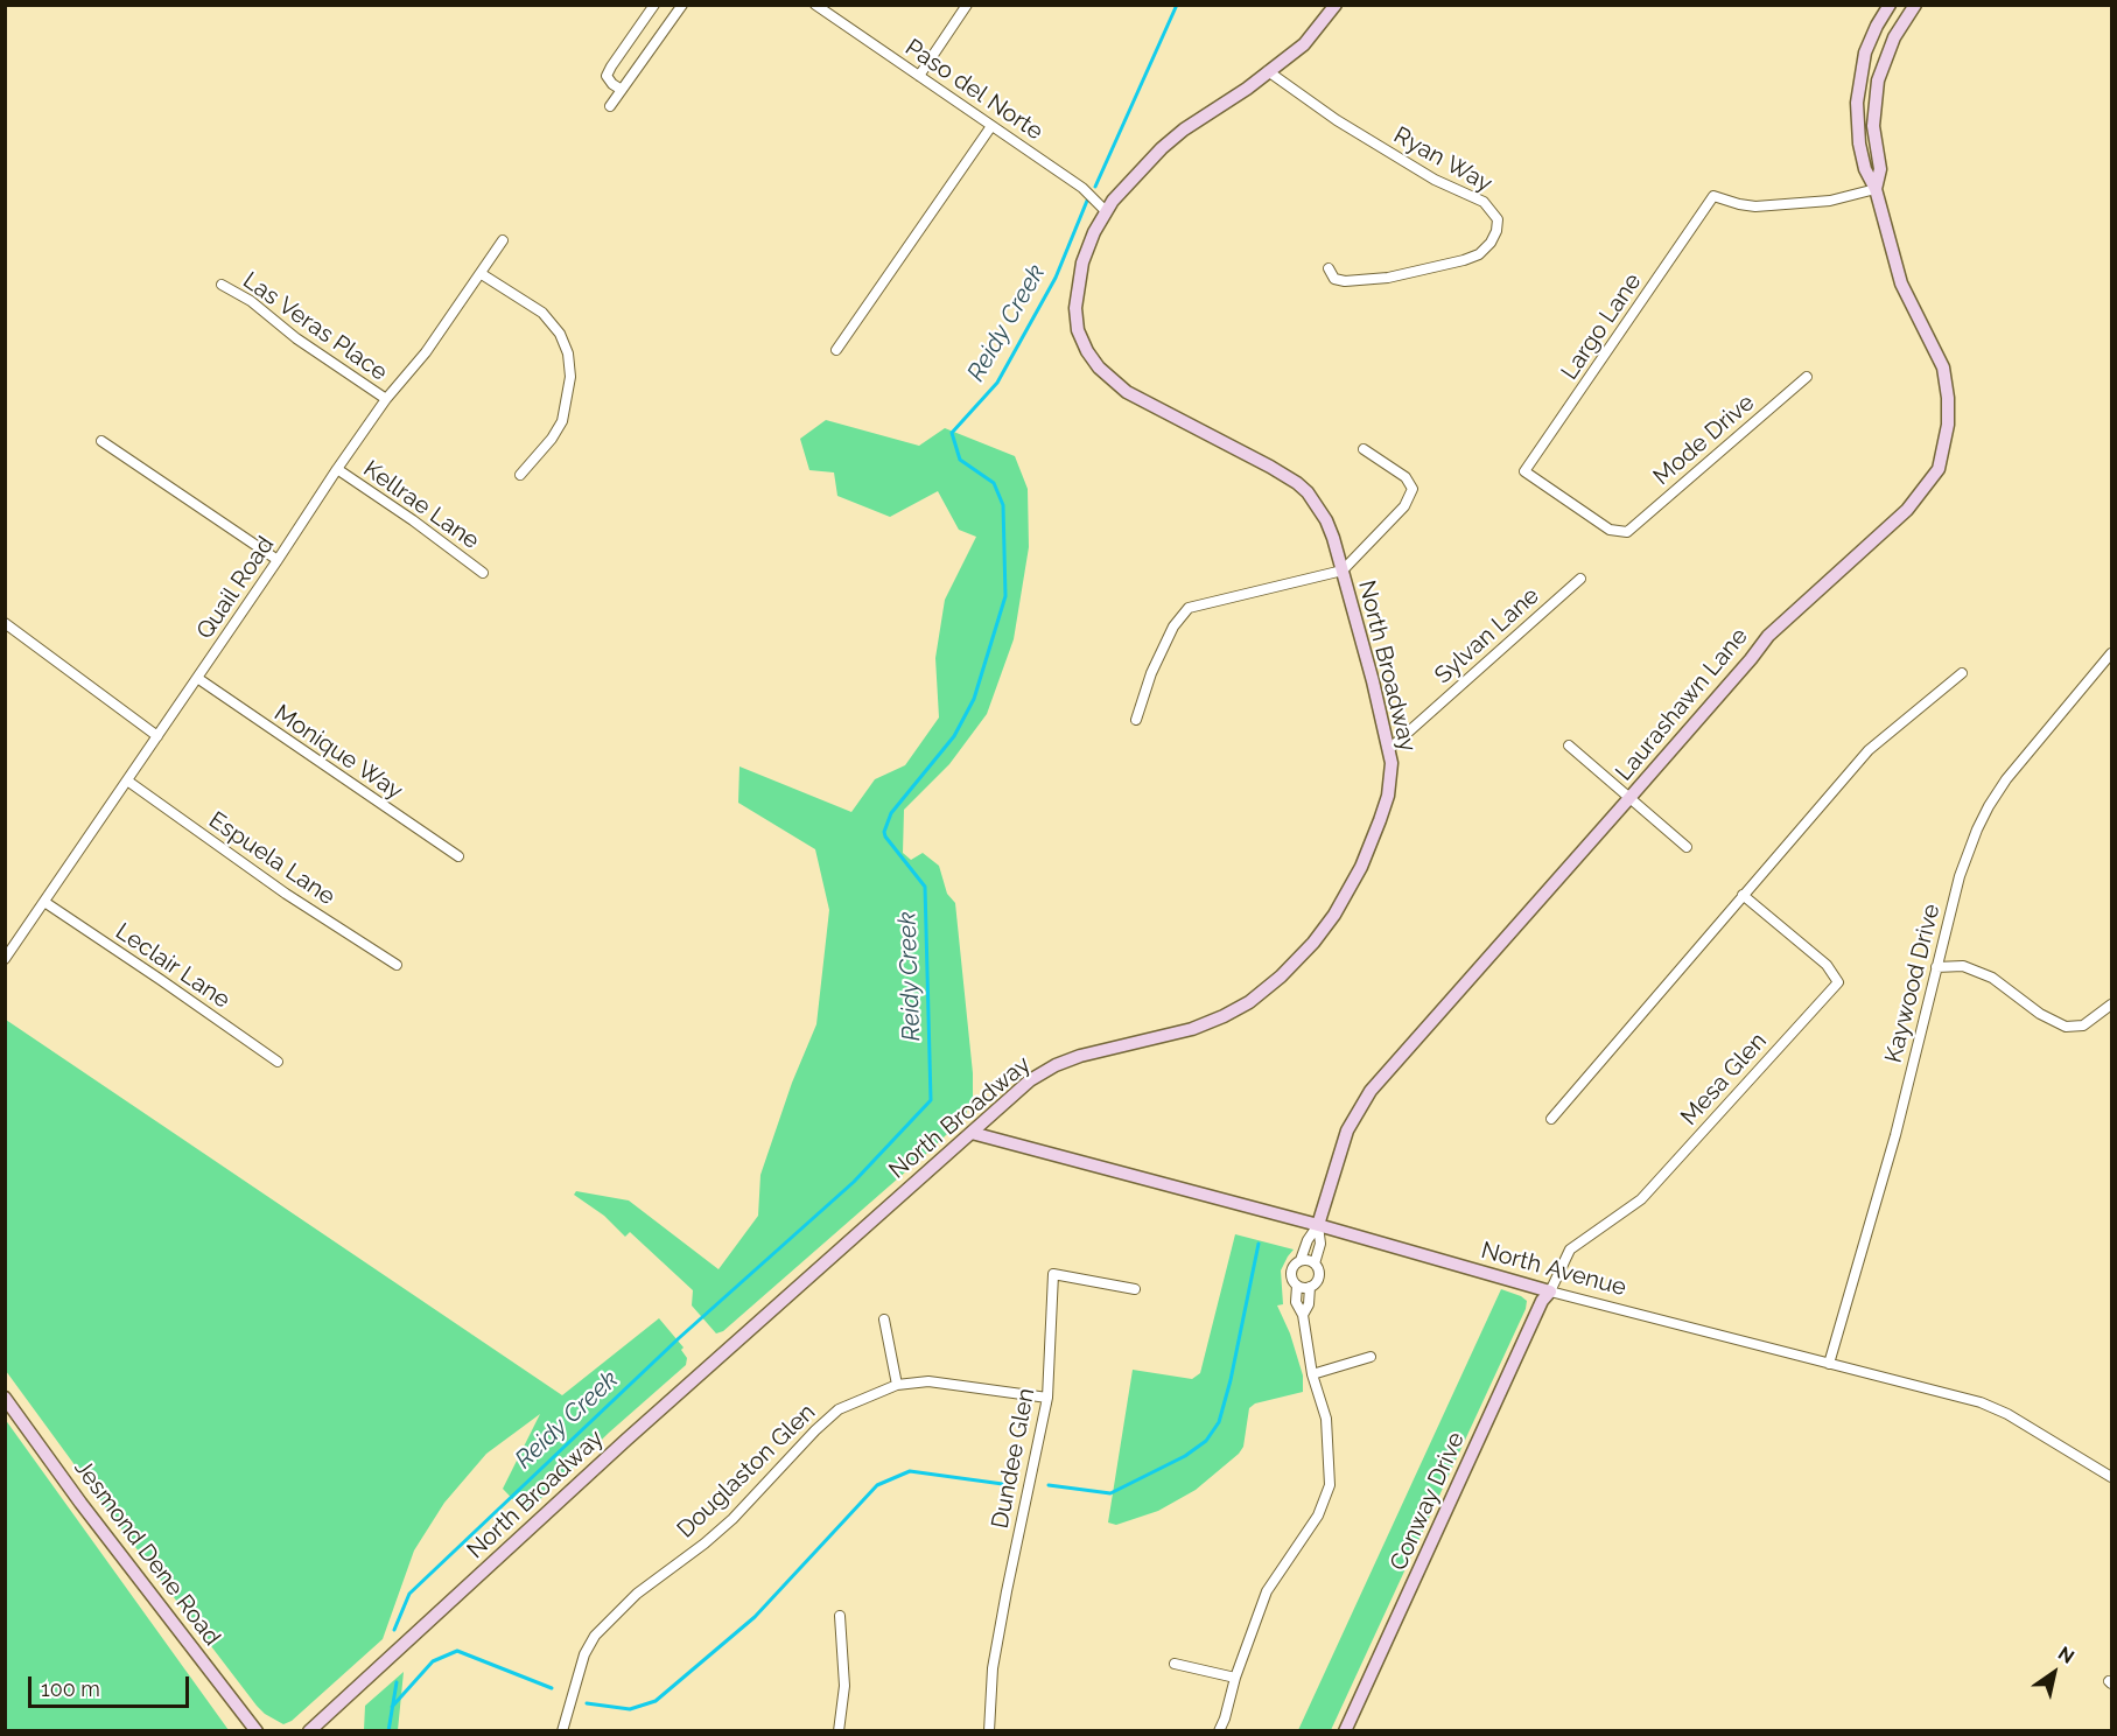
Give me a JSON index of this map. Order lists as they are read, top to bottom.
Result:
{
  "streets": {
    "street": [
      "Paso del Norte",
      "Ryan Way",
      "Las Veras Place",
      "Largo Lane",
      "Mode Drive",
      "Kellrae Lane",
      "Quail Road",
      "Sylvan Lane",
      "North Broadway",
      "Laurashawn Lane",
      "Monique Way",
      "Espuela Lane",
      "Leclair Lane",
      "Kaywood Drive",
      "Mesa Glen",
      "North Avenue",
      "Dundee Glen",
      "Douglaston Glen",
      "Conway Drive",
      "Jesmond Dene Road"
    ]
  },
  "crossings": [
    ["Paso del Norte", "North Broadway"],
    ["Ryan Way", "North Broadway"],
    ["Las Veras Place", "Quail Road"],
    ["Largo Lane", "Mode Drive"],
    ["Largo Lane", "Laurashawn Lane"],
    ["Kellrae Lane", "Quail Road"],
    ["Quail Road", "Monique Way"],
    ["Quail Road", "Espuela Lane"],
    ["Quail Road", "Leclair Lane"],
    ["Sylvan Lane", "North Broadway"],
    ["North Broadway", "North Avenue"],
    ["Laurashawn Lane", "North Avenue"],
    ["Kaywood Drive", "North Avenue"],
    ["Mesa Glen", "North Avenue"],
    ["Mesa Glen", "Conway Drive"],
    ["North Avenue", "Conway Drive"],
    ["Dundee Glen", "Douglaston Glen"]
  ],
  "water": ["Reidy Creek"],
  "scale_bar": "100 m",
  "north": "top right"
}
